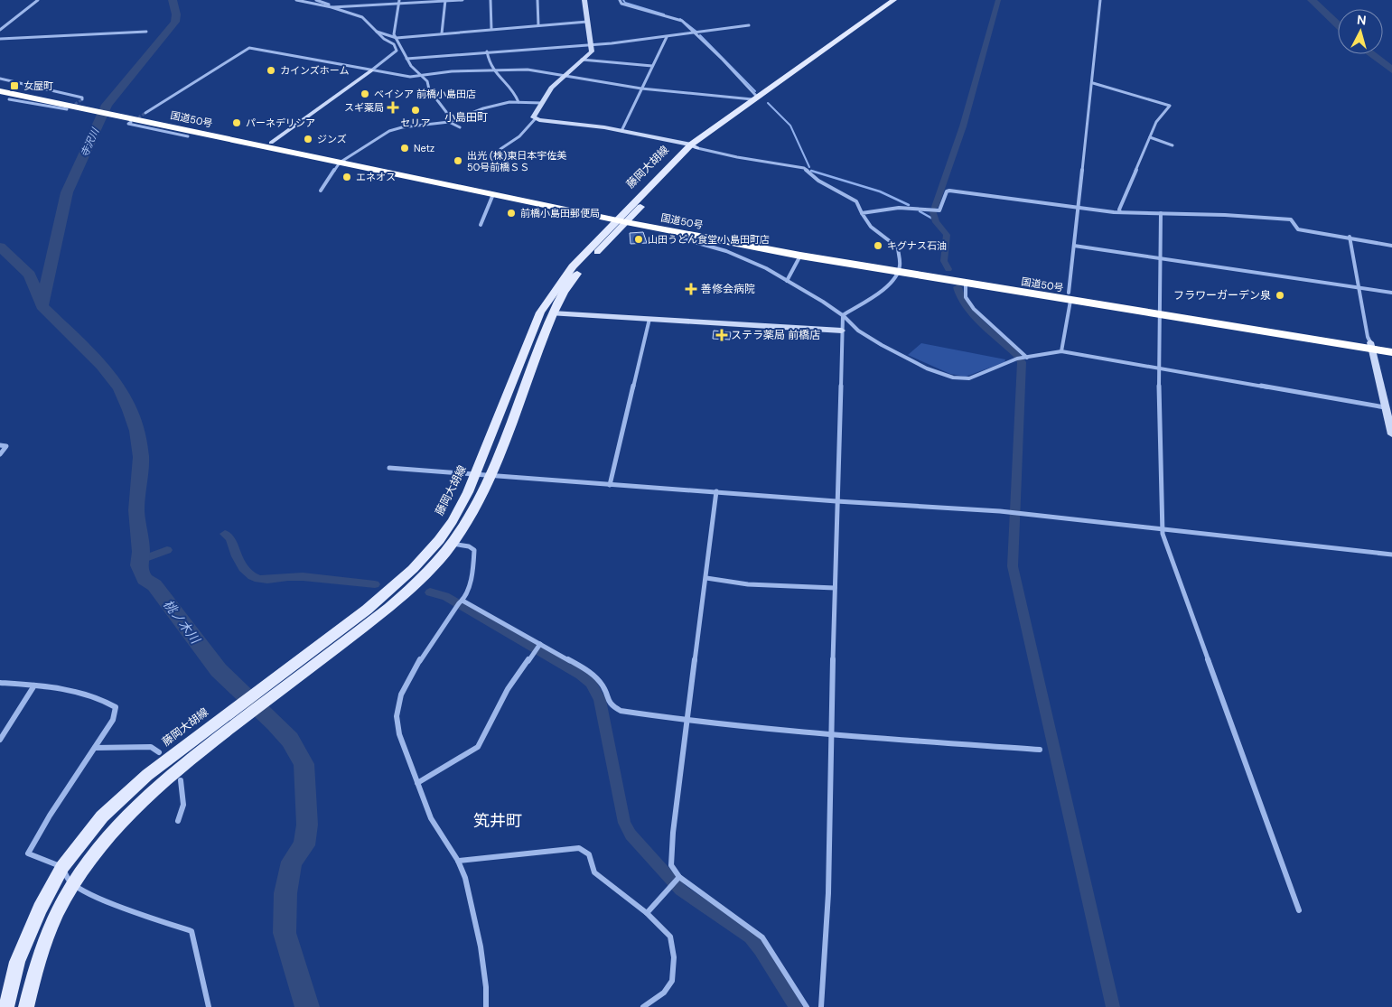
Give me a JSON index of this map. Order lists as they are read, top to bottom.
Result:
{
  "streets": {
    "highway": ["国道50号"],
    "main road": ["藤岡大胡線"]
  },
  "crossings": [
    ["国道50号", "藤岡大胡線"]
  ],
  "districts": ["小島田町", "笂井町"],
  "water": ["寺沢川", "桃ノ木川"],
  "places": {
    "other": [
      "カインズホーム",
      "ベイシア 前橋小島田店",
      "セリア",
      "パーネデリシア",
      "ジンズ",
      "Netz",
      "出光 (株)東日本宇佐美 50号前橋ＳＳ",
      "エネオス",
      "前橋小島田郵便局",
      "山田うどん食堂 小島田町店",
      "キグナス石油",
      "フラワーガーデン泉"
    ],
    "transit": ["女屋町"],
    "health": ["スギ薬局", "善修会病院", "ステラ薬局 前橋店"]
  },
  "north": "top"
}
